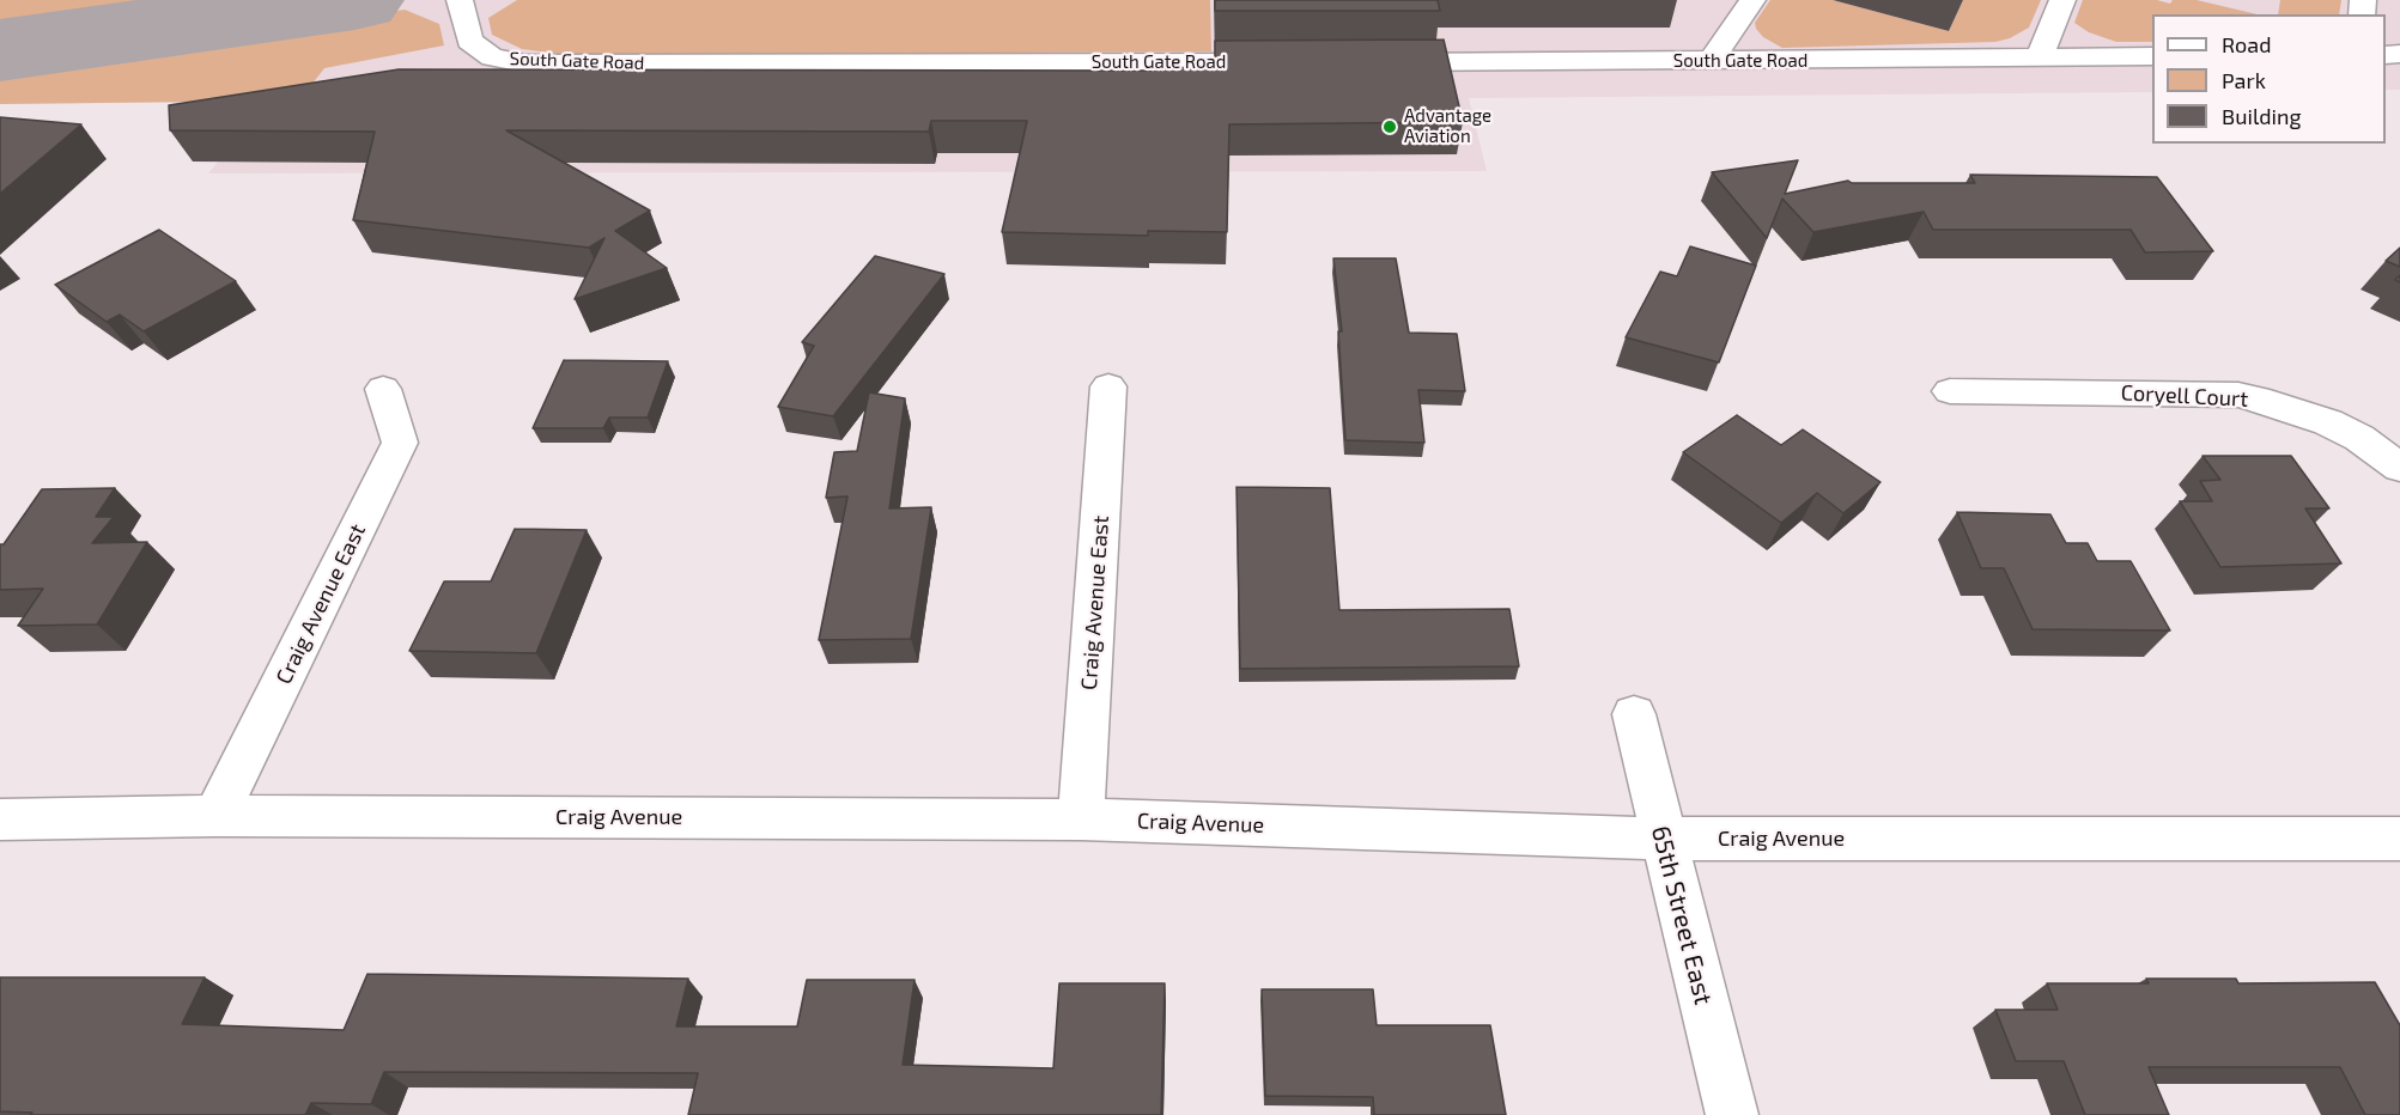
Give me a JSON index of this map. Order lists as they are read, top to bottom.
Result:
{
  "streets": {
    "street": [
      "South Gate Road",
      "Coryell Court",
      "Craig Avenue East",
      "Craig Avenue",
      "65th Street East"
    ]
  },
  "crossings": [
    ["Craig Avenue East", "Craig Avenue"],
    ["Craig Avenue", "65th Street East"]
  ],
  "places": ["Advantage Aviation"],
  "legend": ["Road", "Park", "Building"]
}
